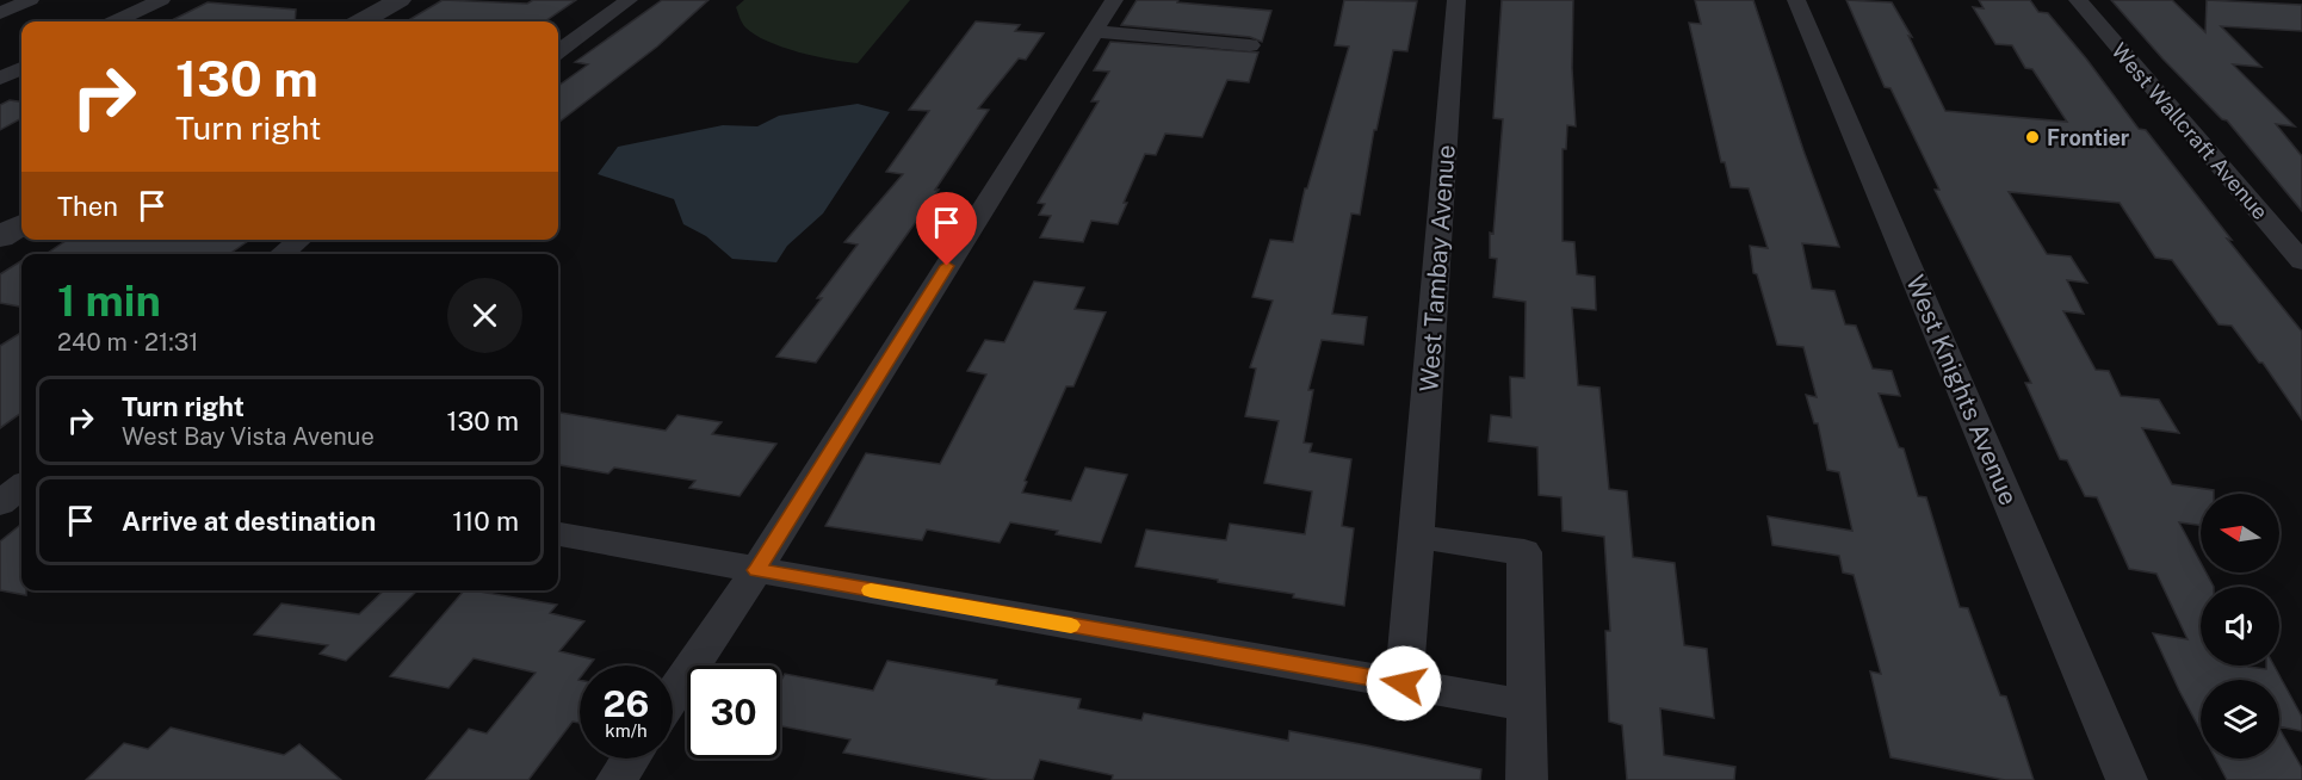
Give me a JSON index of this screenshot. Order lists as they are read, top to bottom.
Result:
{
  "streets": {
    "street": ["West Wallcraft Avenue", "West Tambay Avenue", "West Knights Avenue"]
  },
  "places": ["Frontier"],
  "north": "left",
  "page": {
    "turn": ["130 m", "Turn right"],
    "then": "Then",
    "heading": ["1 min", "240 m · 21:31"],
    "list": [
      {
        "name": "Turn right",
        "note": "West Bay Vista Avenue",
        "value": "130 m"
      },
      {
        "name": "Arrive at destination",
        "value": "110 m"
      }
    ],
    "speed": "26 km/h",
    "limit": "30"
  }
}
